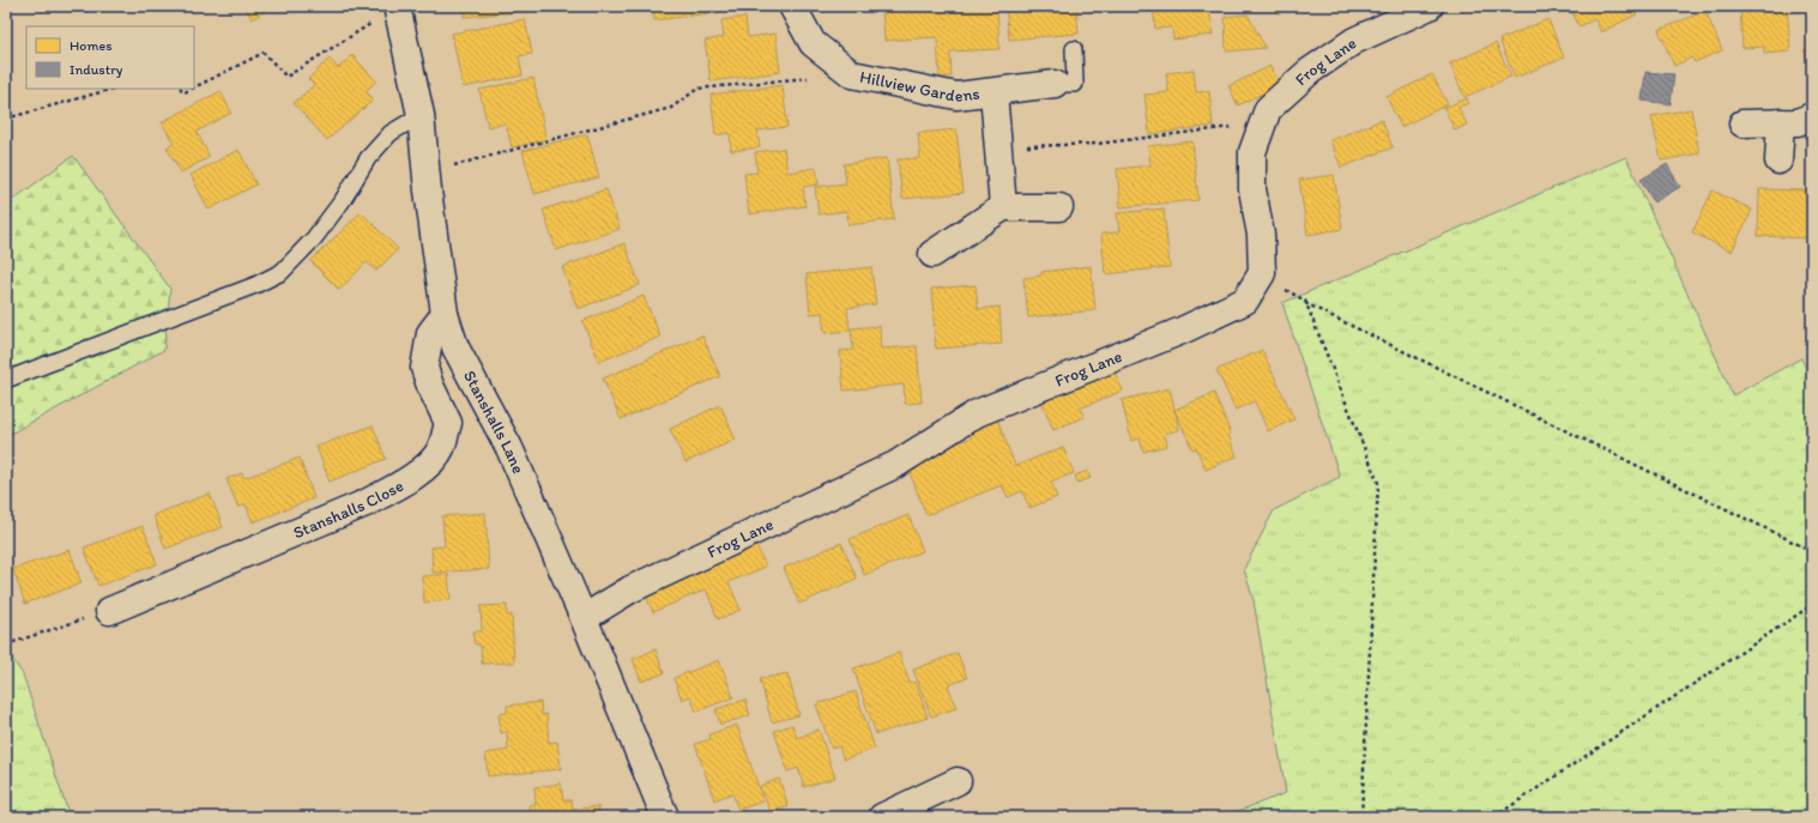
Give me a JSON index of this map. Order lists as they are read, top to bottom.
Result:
{
  "streets": {
    "street": [
      "Frog Lane",
      "Hillview Gardens",
      "Stanshalls Lane",
      "Stanshalls Close"
    ]
  },
  "crossings": [
    ["Frog Lane", "Stanshalls Lane"],
    ["Stanshalls Lane", "Stanshalls Close"]
  ],
  "legend": ["Homes", "Industry"]
}
